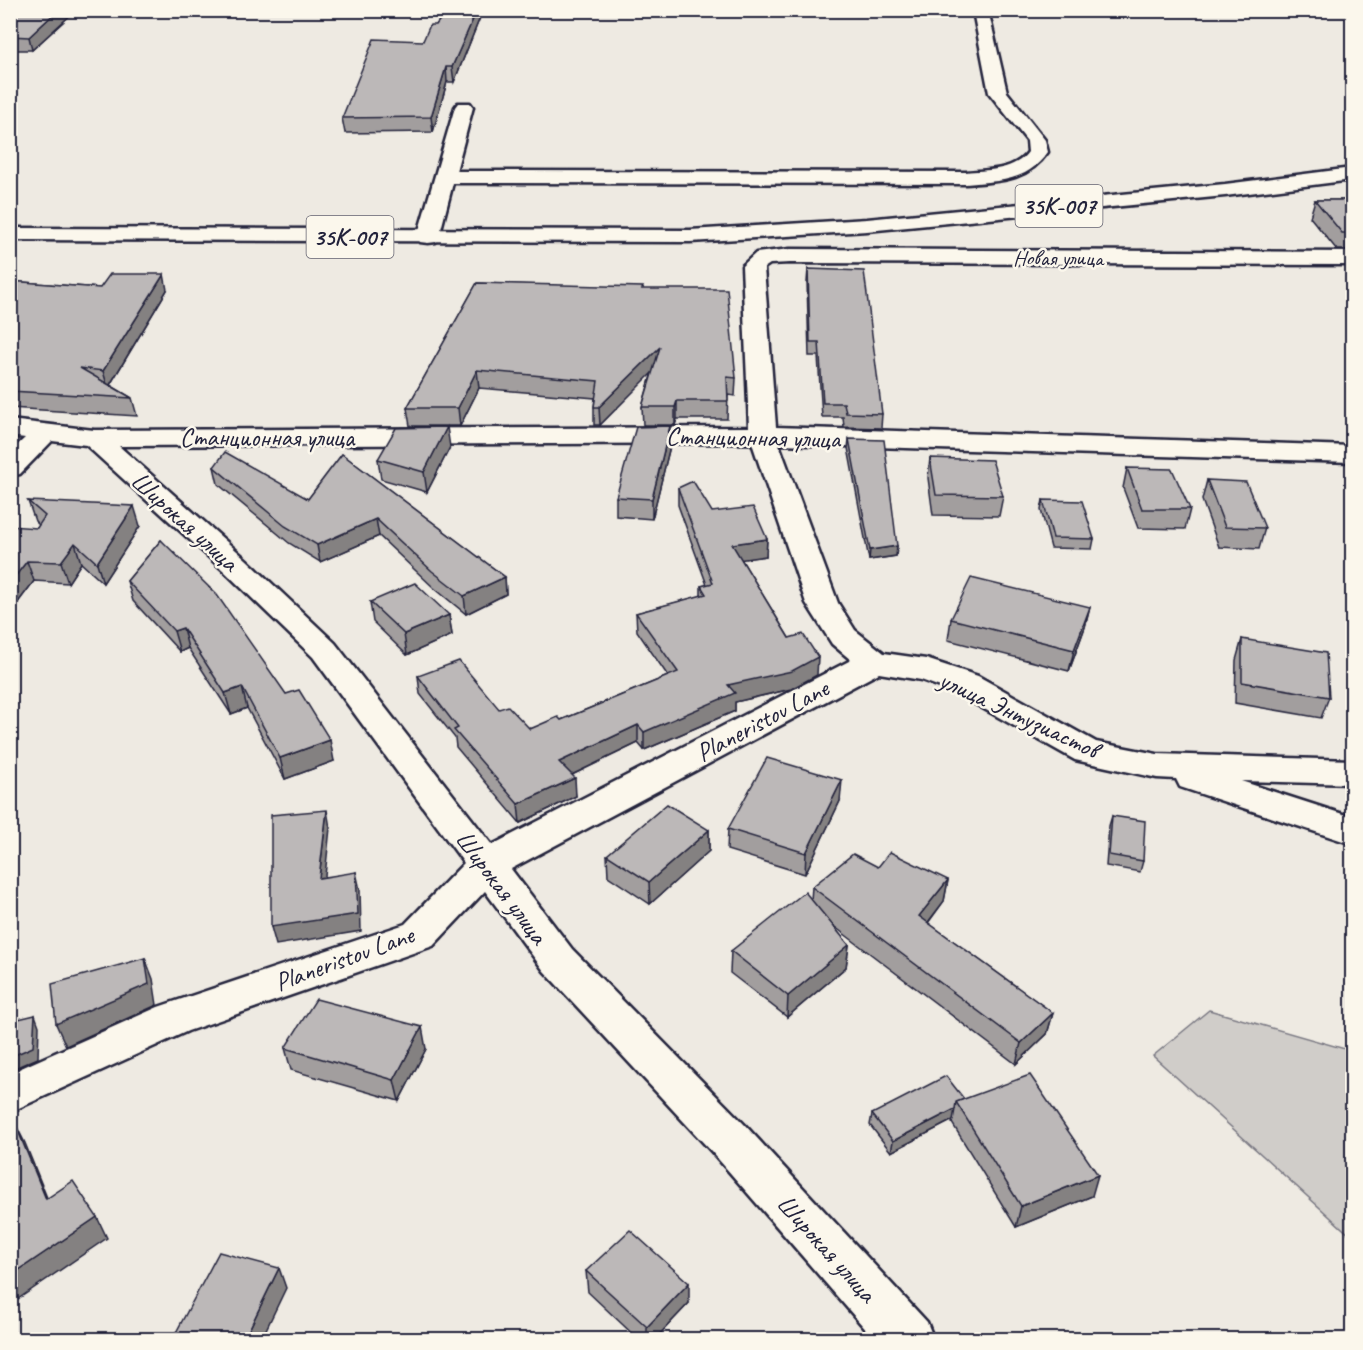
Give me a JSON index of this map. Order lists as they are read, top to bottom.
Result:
{
  "streets": {
    "street": [
      "35К-007",
      "Новая улица",
      "Станционная улица",
      "Широкая улица",
      "улица Энтузиастов",
      "Planeristov Lane"
    ]
  },
  "crossings": [
    ["Новая улица", "Станционная улица"],
    ["Станционная улица", "Широкая улица"],
    ["Широкая улица", "Planeristov Lane"],
    ["улица Энтузиастов", "Planeristov Lane"]
  ]
}
